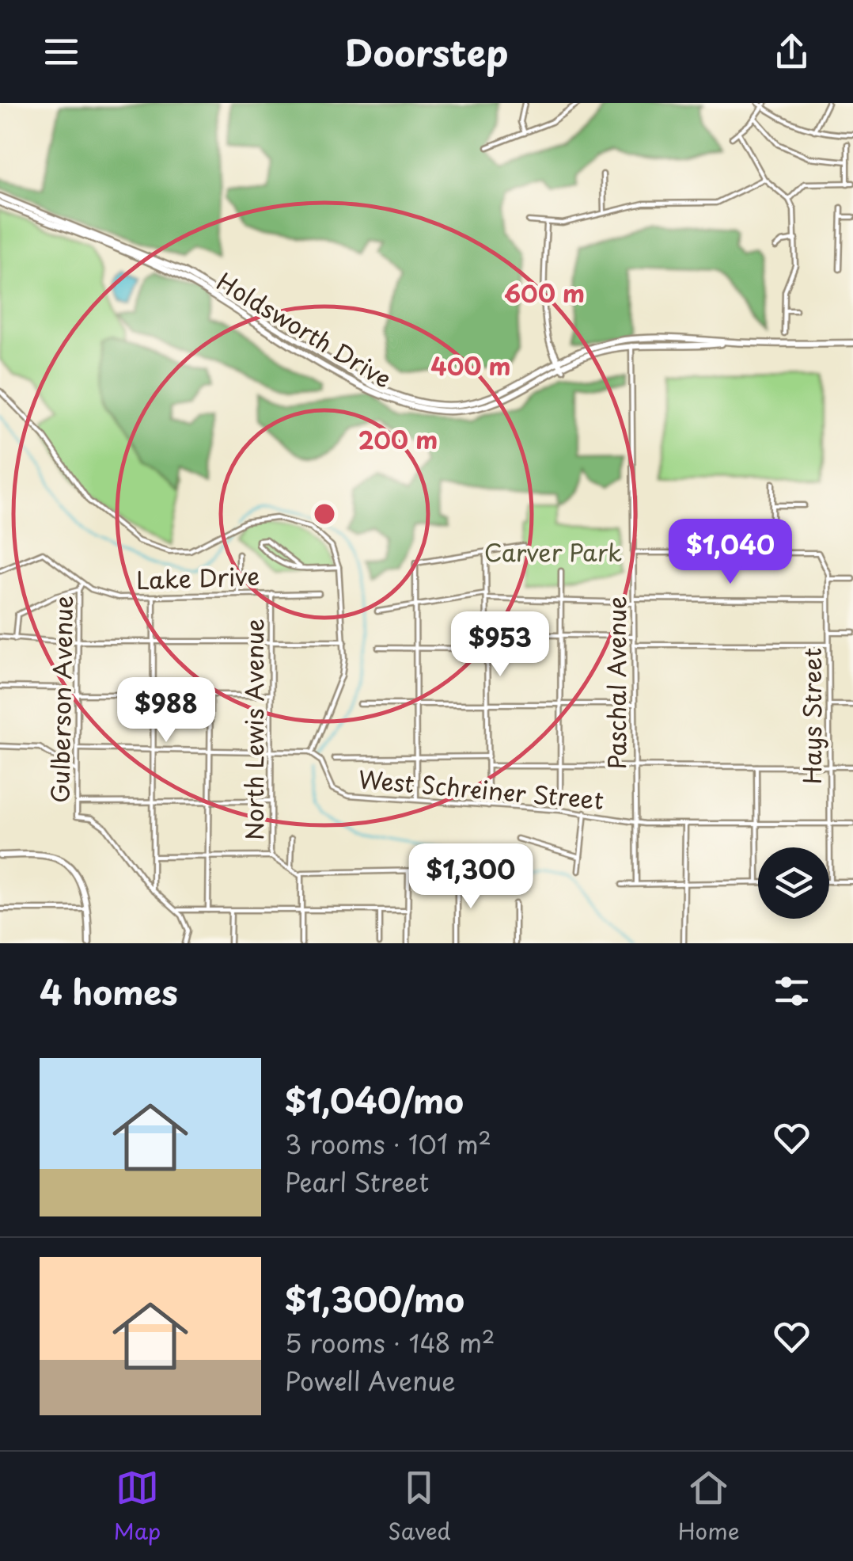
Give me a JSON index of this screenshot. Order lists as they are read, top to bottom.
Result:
{
  "streets": {
    "main road": ["Holdsworth Drive"],
    "street": [
      "Lake Drive",
      "Paschal Avenue",
      "Gulberson Avenue",
      "Hays Street",
      "North Lewis Avenue",
      "West Schreiner Street"
    ]
  },
  "crossings": [
    ["Holdsworth Drive", "Paschal Avenue"],
    ["Lake Drive", "Gulberson Avenue"],
    ["Lake Drive", "North Lewis Avenue"],
    ["Paschal Avenue", "West Schreiner Street"],
    ["Hays Street", "West Schreiner Street"]
  ],
  "parks": ["Carver Park"],
  "page": {
    "header": "Doorstep",
    "price": [
      "$1,040",
      "$953",
      "$988",
      "$1,300"
    ],
    "heading": "4 homes",
    "list": [
      {
        "name": "$1,040/mo",
        "note": "3 rooms · 101 m² · Pearl Street"
      },
      {
        "name": "$1,300/mo",
        "note": "5 rooms · 148 m² · Powell Avenue"
      }
    ],
    "tabs": ["Map", "Saved", "Home"]
  },
  "rings": ["600 m", "400 m", "200 m"]
}
